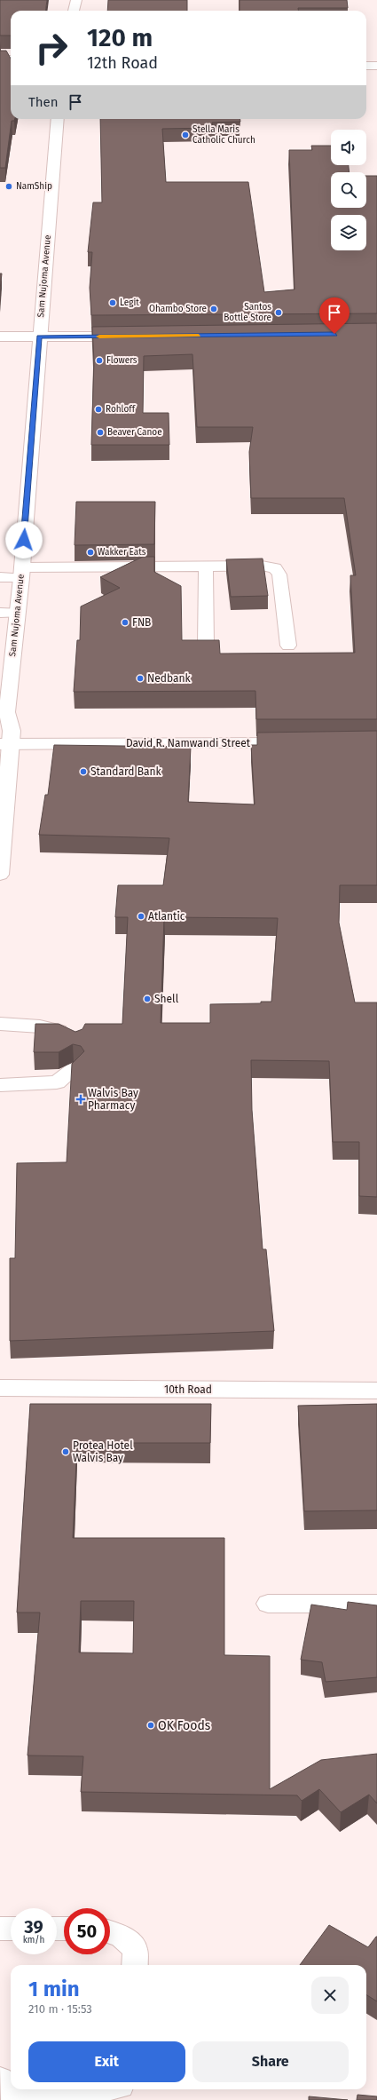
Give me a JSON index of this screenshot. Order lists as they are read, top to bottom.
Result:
{
  "streets": {
    "main road": ["Sam Nujoma Avenue", "David R. Namwandi Street", "10th Road"]
  },
  "crossings": [
    ["Sam Nujoma Avenue", "David R. Namwandi Street"]
  ],
  "places": {
    "other": [
      "Stella Maris Catholic Church",
      "NamShip",
      "Legit",
      "Ohambo Store",
      "Santos Bottle Store",
      "Flowers",
      "Rohloff",
      "Beaver Canoe",
      "Wakker Eats",
      "FNB",
      "Nedbank",
      "Standard Bank",
      "Atlantic",
      "Shell",
      "Protea Hotel Walvis Bay",
      "OK Foods"
    ],
    "health": ["Walvis Bay Pharmacy"]
  },
  "page": {
    "turn": ["120 m", "12th Road"],
    "then": "Then",
    "speed": "39 km/h",
    "limit": "50",
    "heading": ["1 min", "210 m · 15:53"],
    "buttons": ["Exit", "Share"]
  }
}
